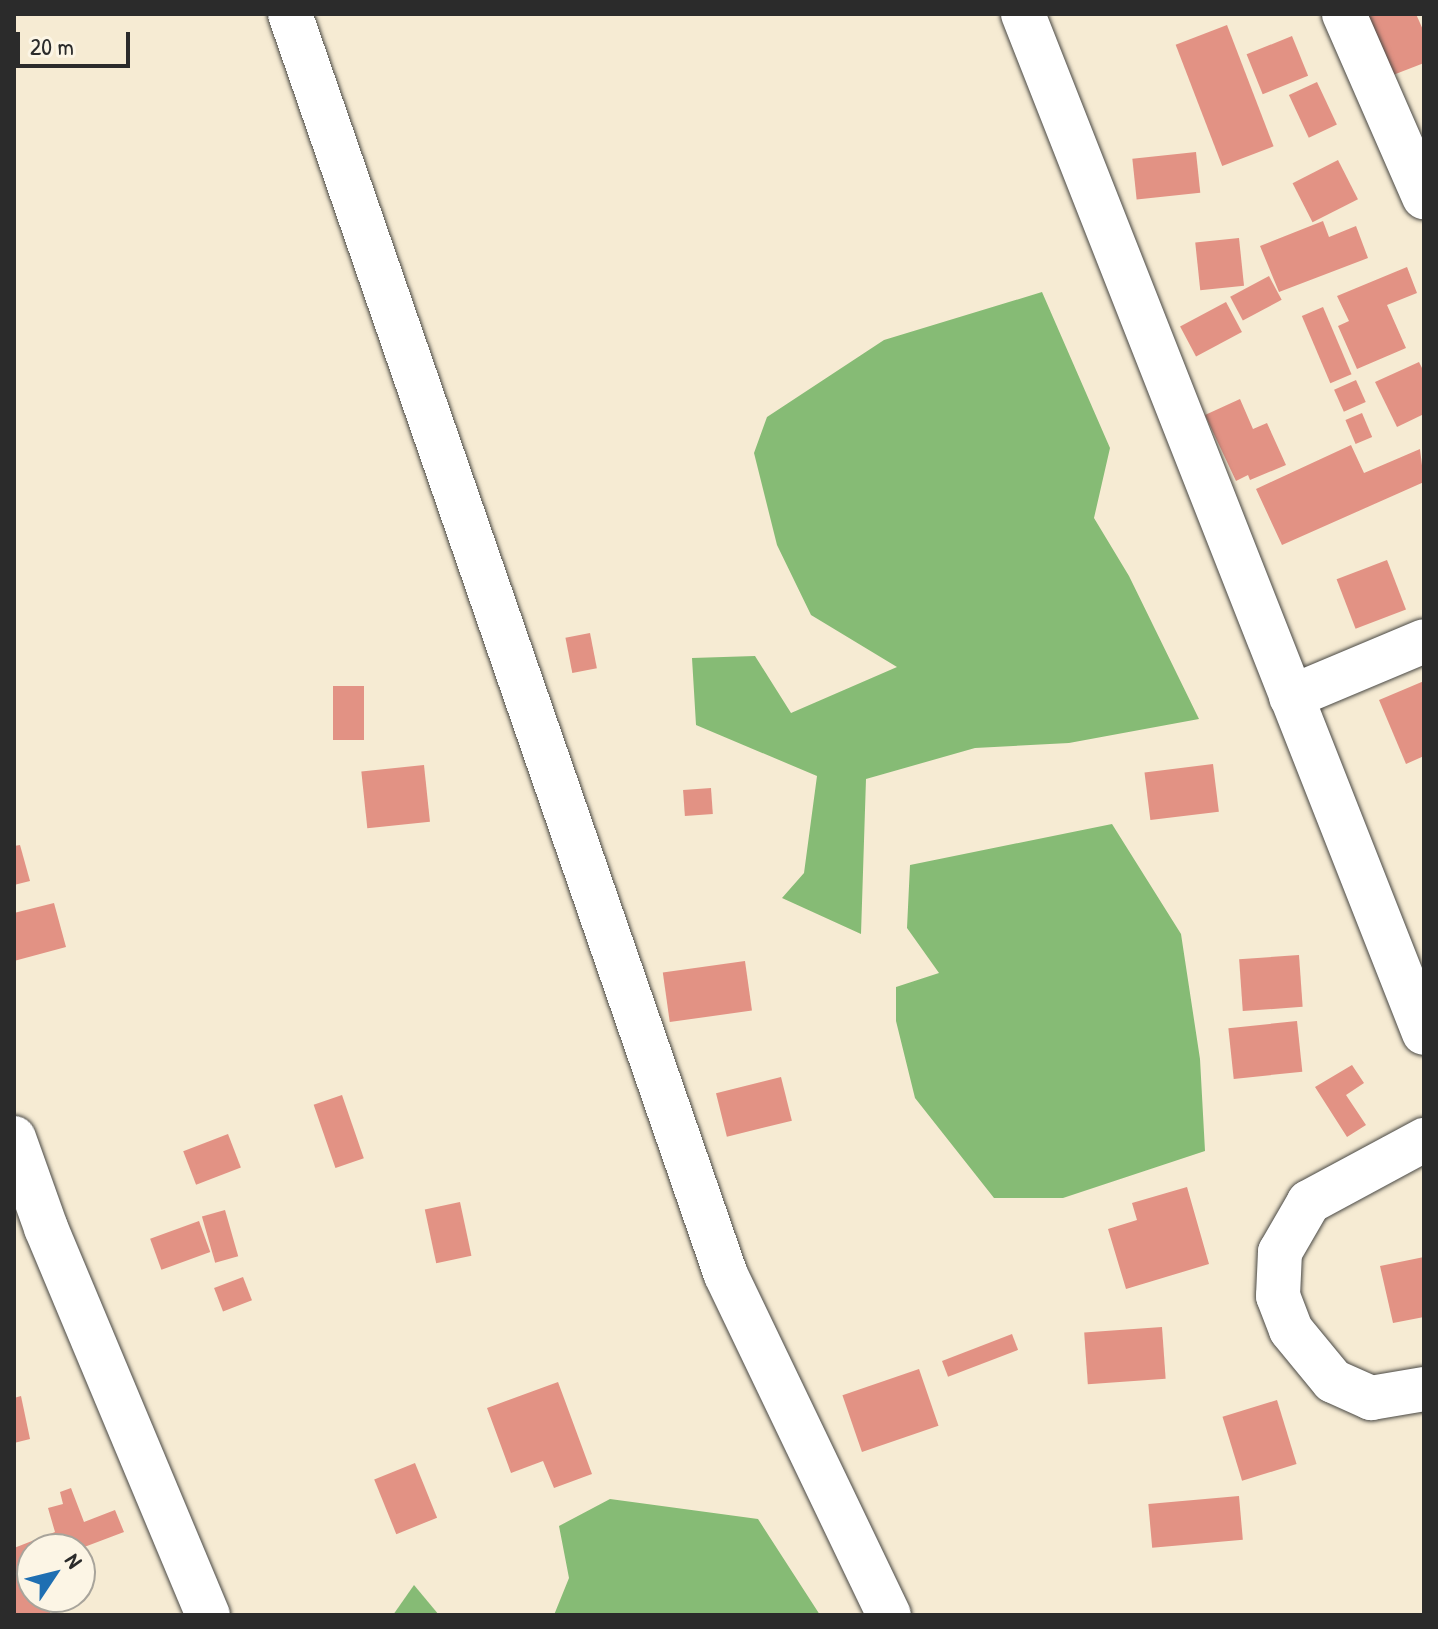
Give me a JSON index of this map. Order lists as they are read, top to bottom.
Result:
{
  "scale_bar": "20 m",
  "north": "top right"
}
